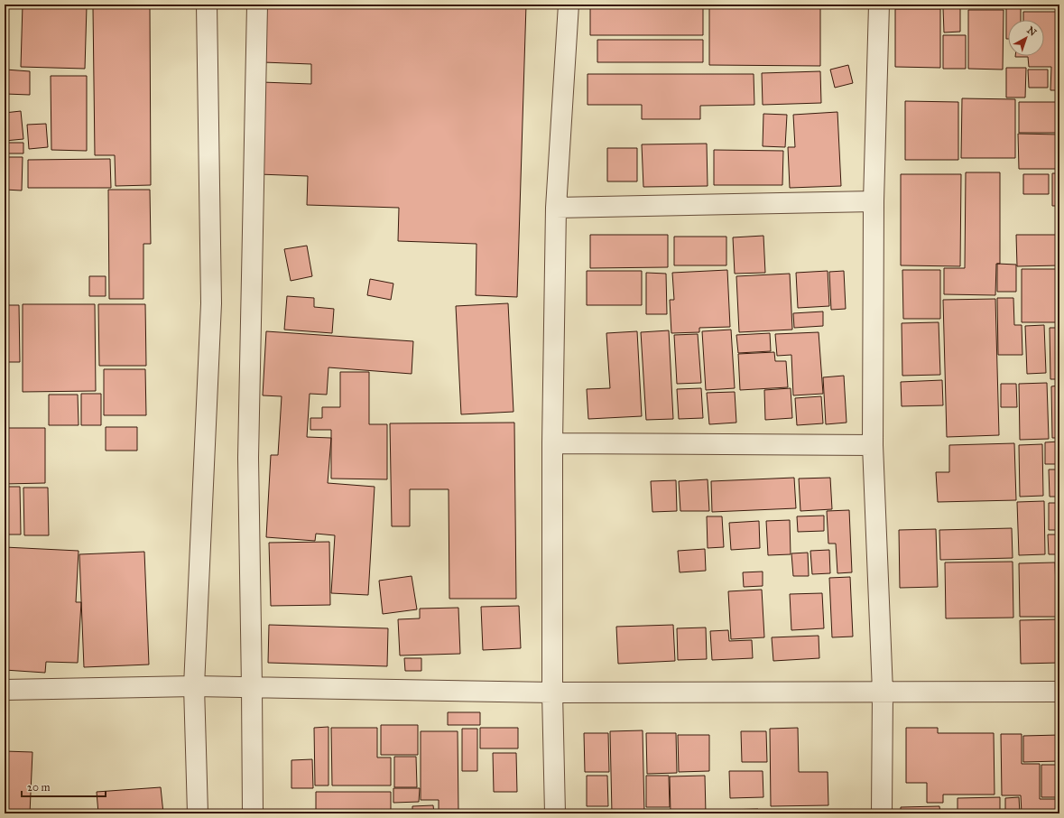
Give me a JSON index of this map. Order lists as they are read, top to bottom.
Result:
{
  "scale_bar": "20 m",
  "north": "top right"
}
